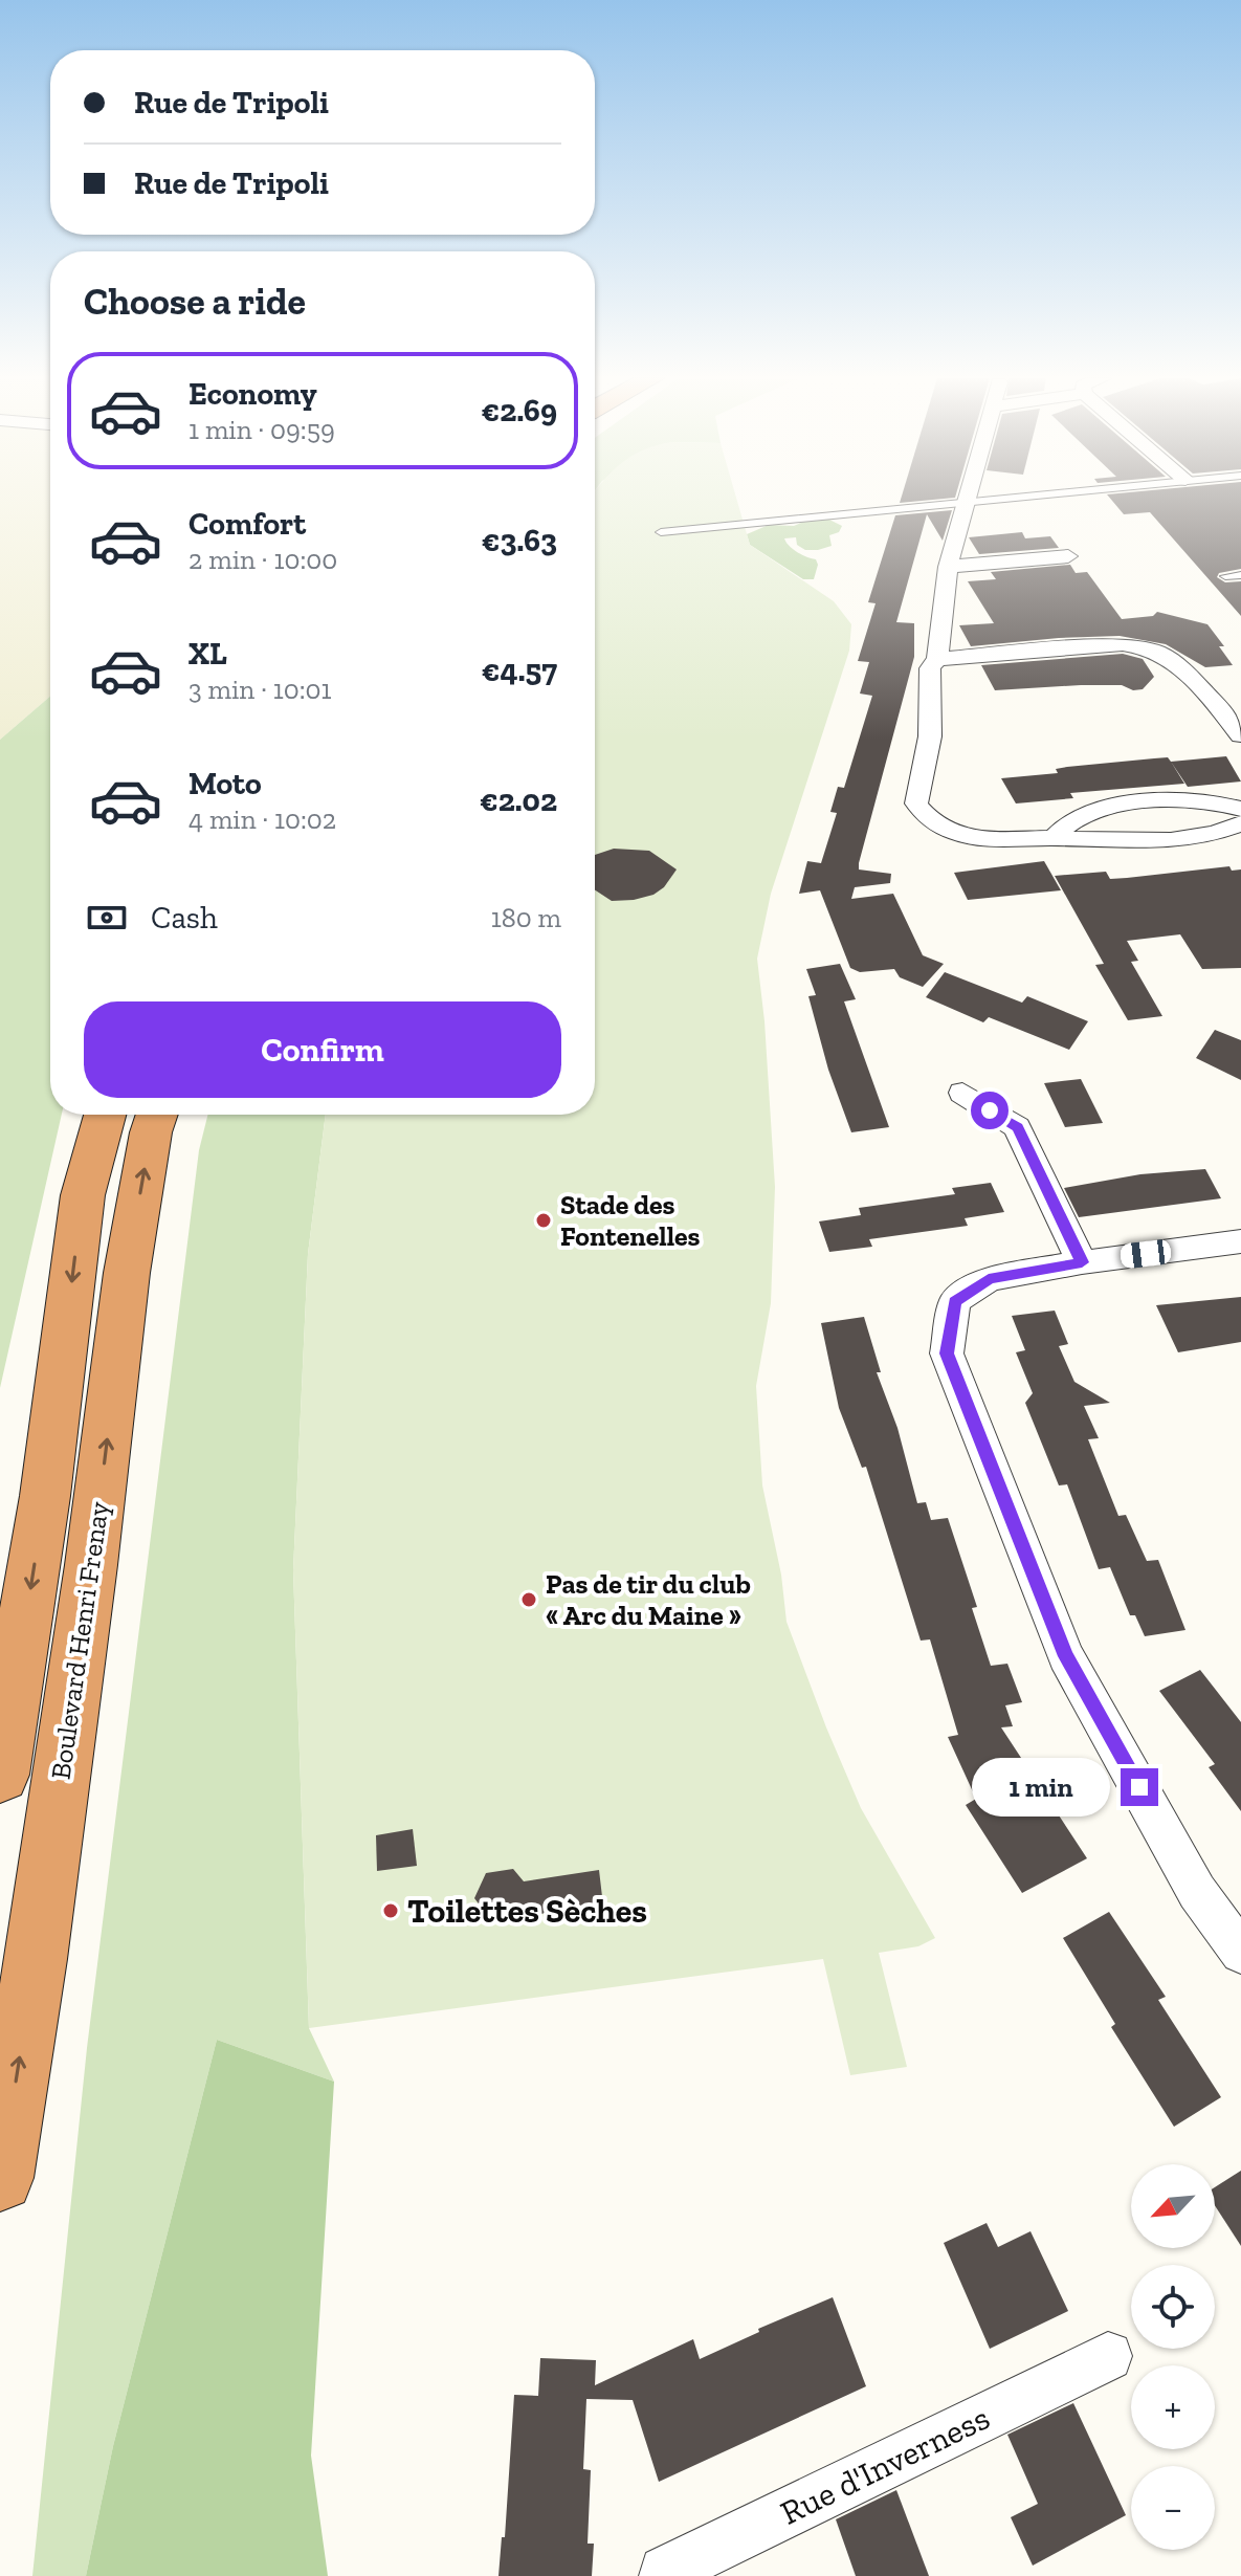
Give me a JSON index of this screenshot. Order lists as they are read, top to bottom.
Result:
{
  "streets": {
    "highway": ["Boulevard Henri Frenay"],
    "street": ["Rue d'Inverness"]
  },
  "places": ["Stade des Fontenelles", "Pas de tir du club « Arc du Maine »", "Toilettes Sèches"],
  "north": "bottom left",
  "page": {
    "banner": ["Rue de Tripoli", "Rue de Tripoli"],
    "heading": "Choose a ride",
    "list": [
      {
        "name": "Economy",
        "note": "1 min · 09:59",
        "value": "€2.69"
      },
      {
        "name": "Comfort",
        "note": "2 min · 10:00",
        "value": "€3.63"
      },
      {
        "name": "XL",
        "note": "3 min · 10:01",
        "value": "€4.57"
      },
      {
        "name": "Moto",
        "note": "4 min · 10:02",
        "value": "€2.02"
      }
    ],
    "pay": ["Cash", "180 m"],
    "buttons": "Confirm",
    "bubble": "1 min",
    "map_buttons": ["+", "−"]
  }
}
